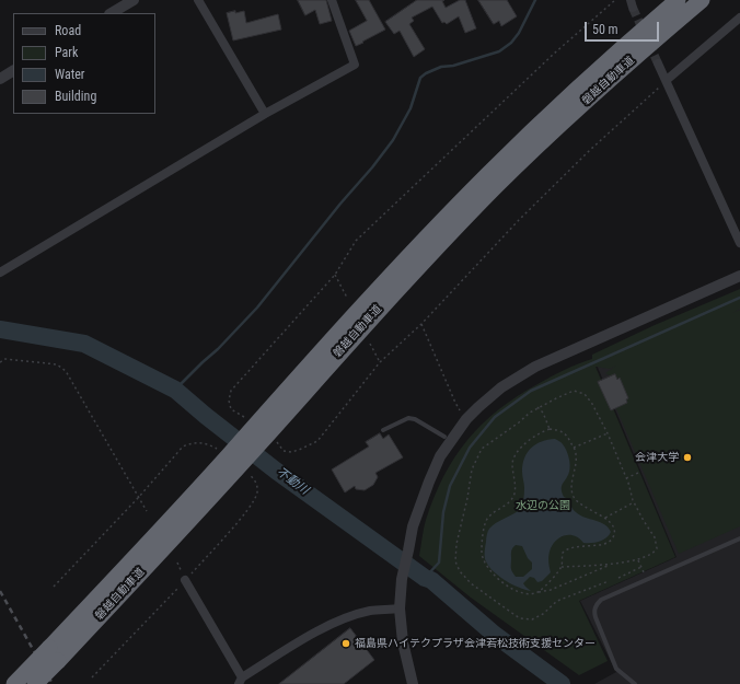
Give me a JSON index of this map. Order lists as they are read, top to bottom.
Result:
{
  "streets": {
    "highway": ["磐越自動車道"]
  },
  "water": ["不動川"],
  "parks": ["水辺の公園"],
  "places": ["会津大学", "福島県ハイテクプラザ会津若松技術支援センター"],
  "legend": [
    "Road",
    "Park",
    "Water",
    "Building"
  ],
  "scale_bar": "50 m"
}
